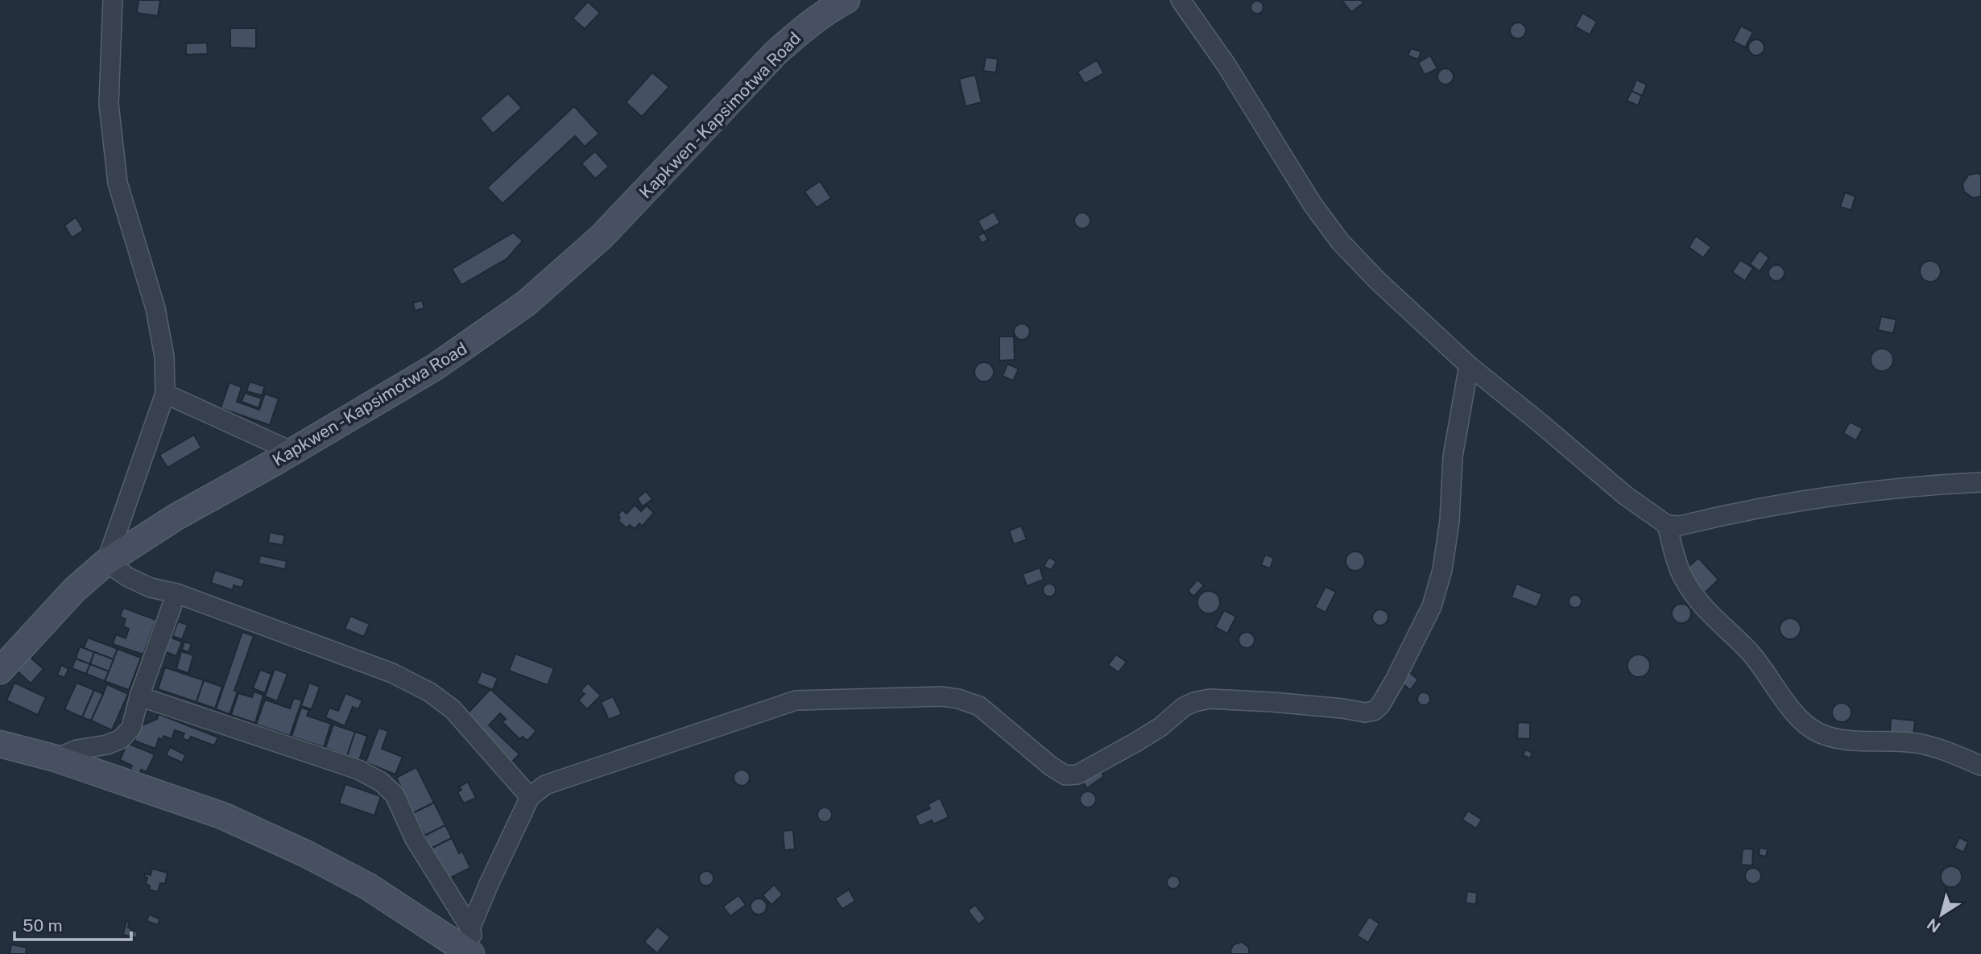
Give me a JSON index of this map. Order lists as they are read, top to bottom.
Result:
{
  "streets": {
    "street": ["Kapkwen - Kapsimotwa Road"]
  },
  "scale_bar": "50 m",
  "north": "bottom left"
}
